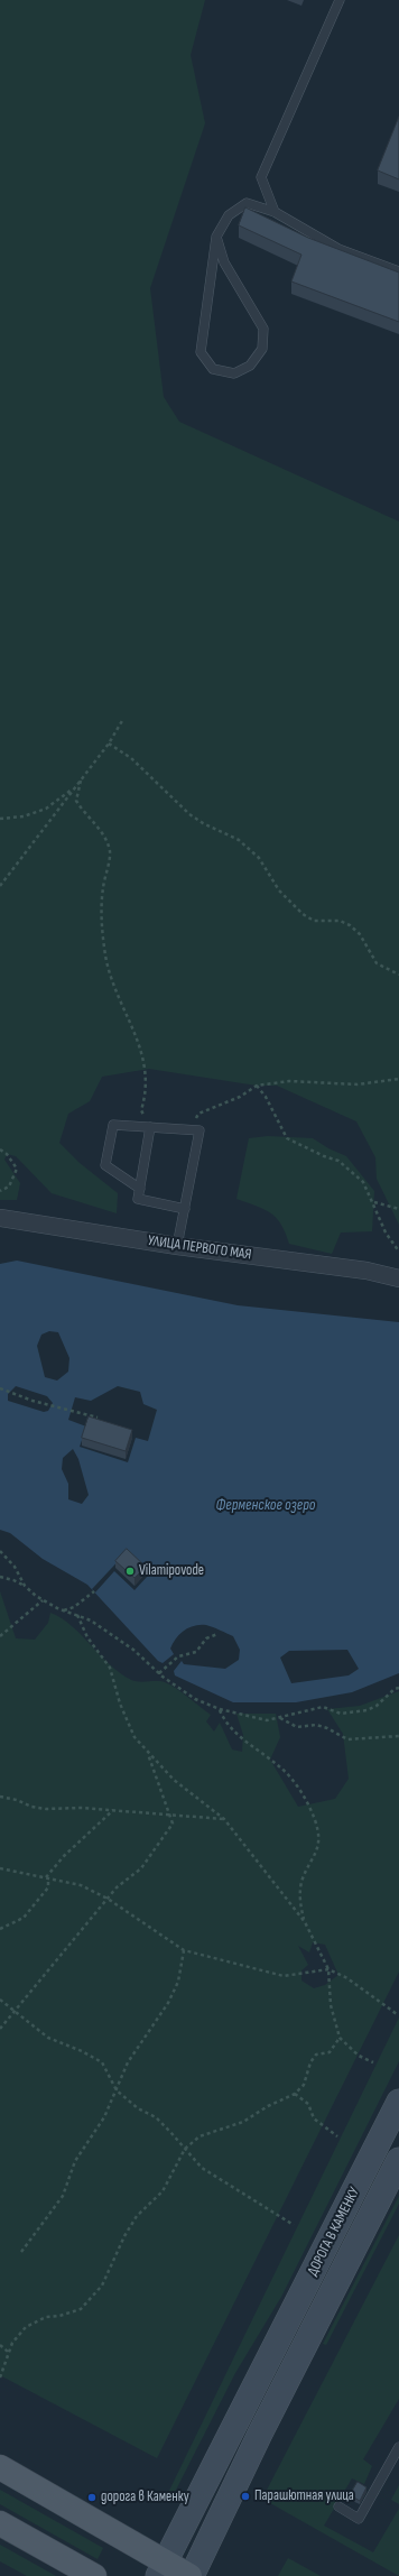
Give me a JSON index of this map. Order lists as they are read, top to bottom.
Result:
{
  "streets": {
    "main road": ["ДОРОГА В КАМЕНКУ"],
    "street": ["УЛИЦА ПЕРВОГО МАЯ"]
  },
  "water": ["Ферменское озеро"],
  "places": ["Vilamipovode", "Парашютная улица", "дорога в Каменку"]
}
